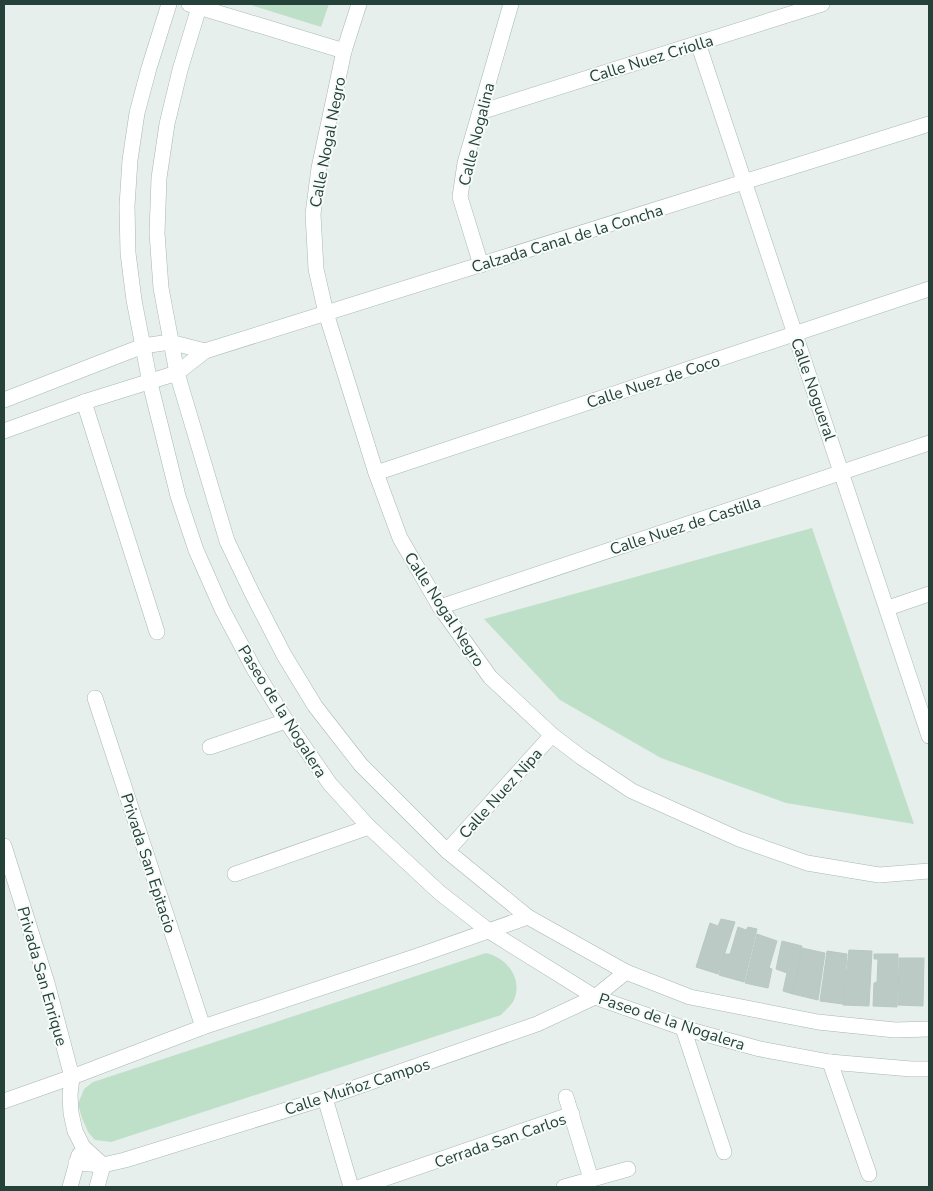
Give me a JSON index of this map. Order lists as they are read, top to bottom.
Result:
{
  "streets": {
    "street": [
      "Calle Nuez Criolla",
      "Calle Nogalina",
      "Calle Nogal Negro",
      "Calzada Canal de la Concha",
      "Calle Nuez de Coco",
      "Calle Nogueral",
      "Calle Nuez de Castilla",
      "Paseo de la Nogalera",
      "Calle Nuez Nipa",
      "Privada San Epitacio",
      "Privada San Enrique",
      "Calle Muñoz Campos",
      "Cerrada San Carlos"
    ]
  },
  "crossings": [
    ["Calle Nuez Criolla", "Calle Nogalina"],
    ["Calle Nuez Criolla", "Calle Nogueral"],
    ["Calle Nogalina", "Calzada Canal de la Concha"],
    ["Calle Nogal Negro", "Calzada Canal de la Concha"],
    ["Calle Nogal Negro", "Calle Nuez de Coco"],
    ["Calle Nogal Negro", "Calle Nuez de Castilla"],
    ["Calle Nogal Negro", "Calle Nuez Nipa"],
    ["Calzada Canal de la Concha", "Calle Nogueral"],
    ["Calzada Canal de la Concha", "Paseo de la Nogalera"],
    ["Calle Nuez de Coco", "Calle Nogueral"],
    ["Calle Nogueral", "Calle Nuez de Castilla"],
    ["Paseo de la Nogalera", "Calle Nuez Nipa"],
    ["Paseo de la Nogalera", "Calle Muñoz Campos"]
  ]
}
